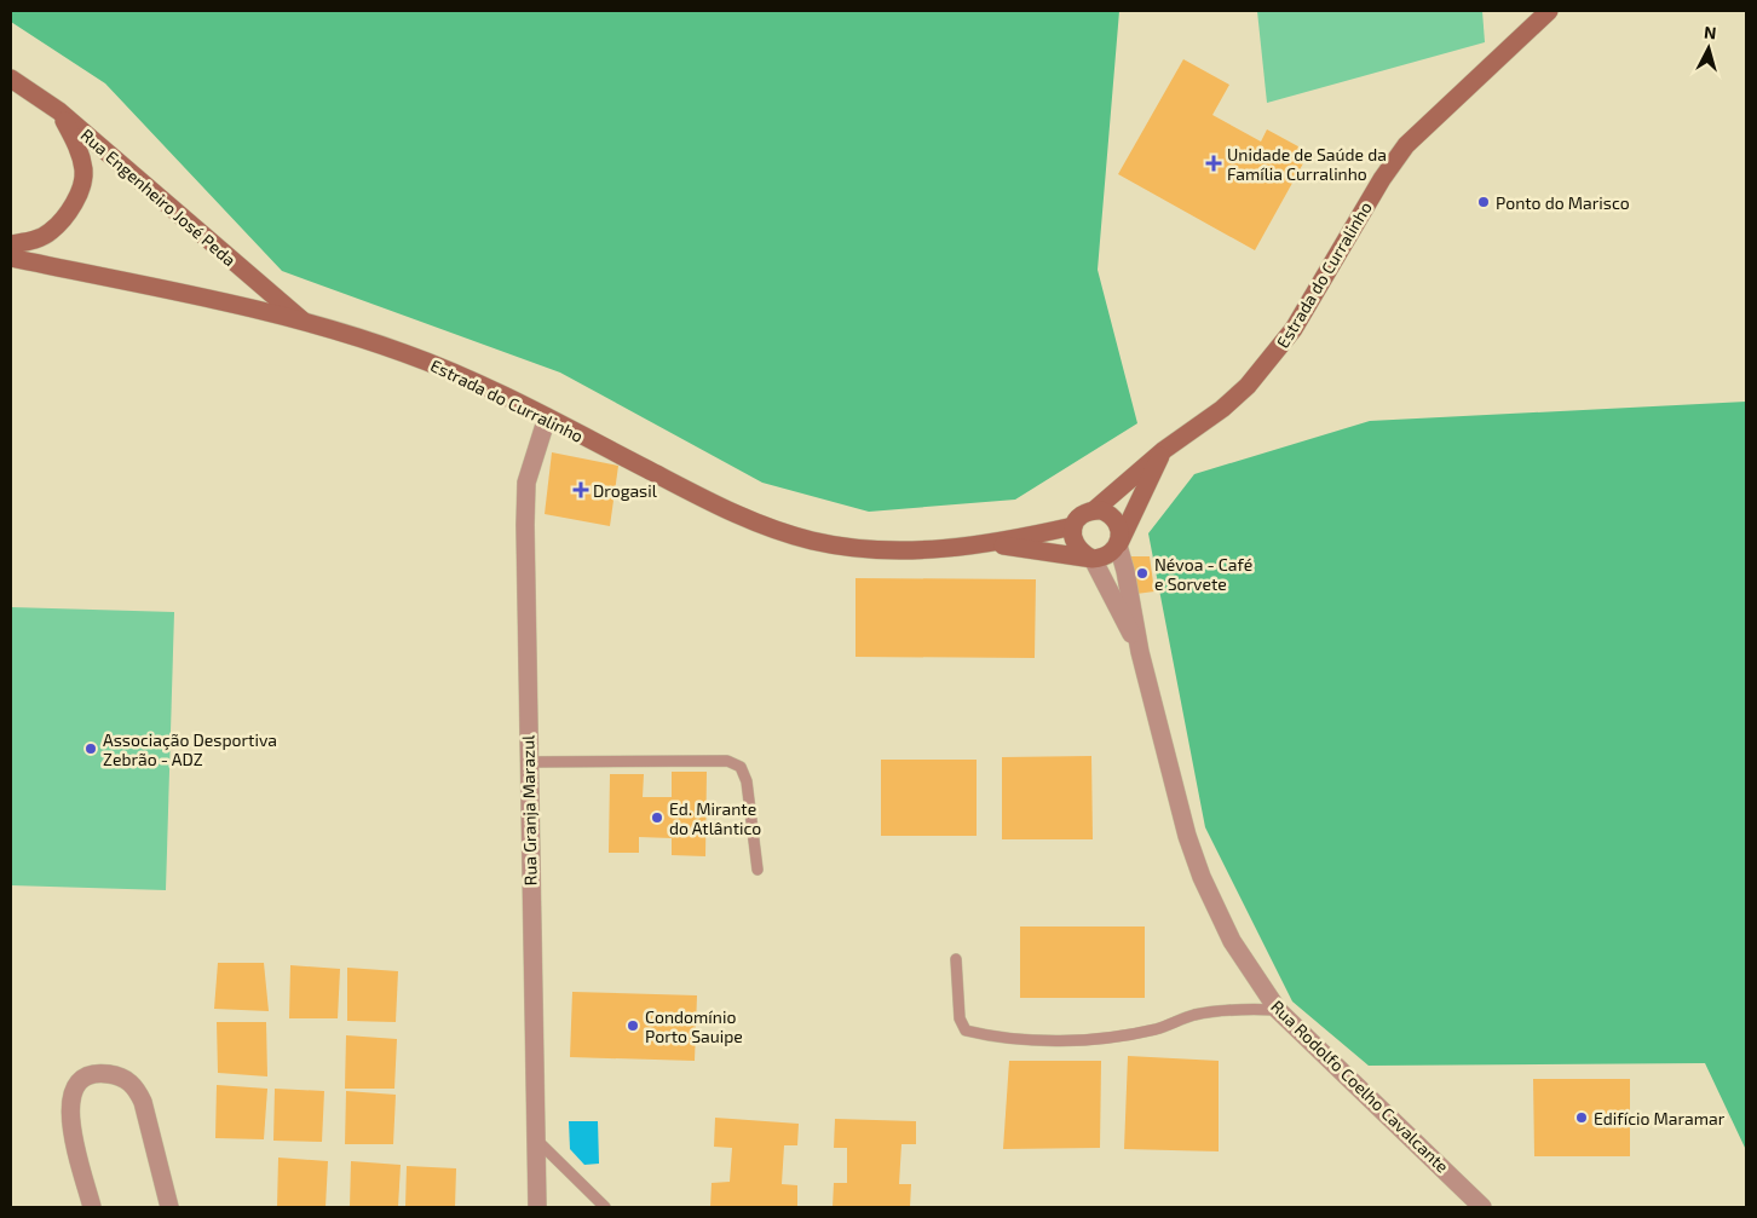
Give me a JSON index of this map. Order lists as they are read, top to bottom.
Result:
{
  "streets": {
    "street": [
      "Rua Engenheiro José Peda",
      "Estrada do Curralinho",
      "Rua Granja Marazul",
      "Rua Rodolfo Coelho Cavalcante"
    ]
  },
  "crossings": [
    ["Rua Engenheiro José Peda", "Estrada do Curralinho"],
    ["Estrada do Curralinho", "Rua Granja Marazul"],
    ["Estrada do Curralinho", "Rua Rodolfo Coelho Cavalcante"]
  ],
  "places": {
    "health": ["Unidade de Saúde da Família Curralinho", "Drogasil"],
    "other": [
      "Ponto do Marisco",
      "Névoa - Café e Sorvete",
      "Associação Desportiva Zebrão - ADZ",
      "Ed. Mirante do Atlântico",
      "Condomínio Porto Sauipe",
      "Edifício Maramar"
    ]
  },
  "north": "top"
}
